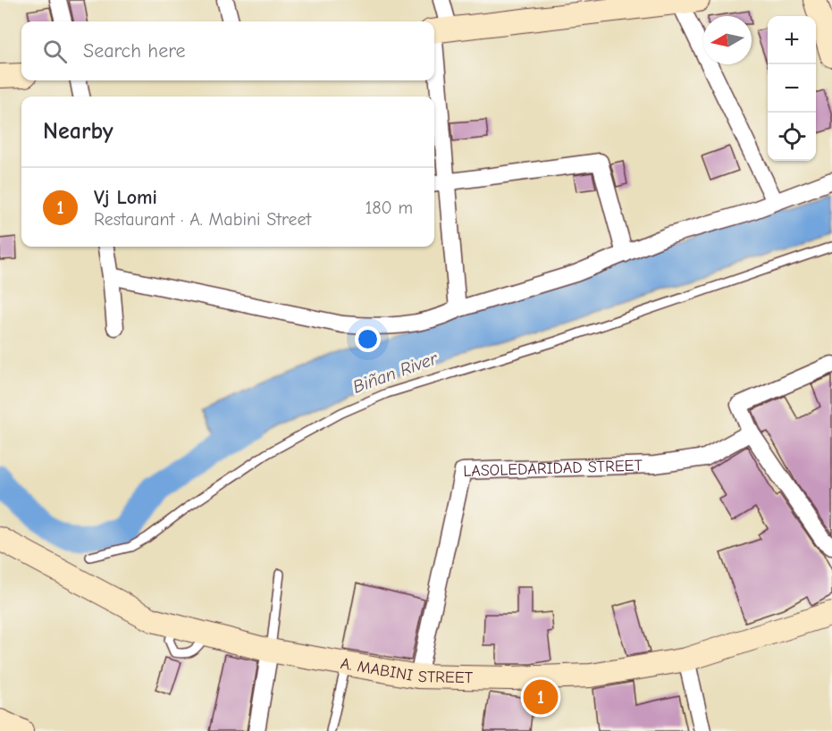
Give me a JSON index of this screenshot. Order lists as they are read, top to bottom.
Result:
{
  "streets": {
    "street": ["LASOLEDARIDAD STREET", "A. MABINI STREET"]
  },
  "crossings": [
    ["LASOLEDARIDAD STREET", "A. MABINI STREET"]
  ],
  "water": ["Biñan River"],
  "north": "left",
  "page": {
    "map_buttons": ["+", "−"],
    "search": "Search here",
    "heading": "Nearby",
    "list": [
      {
        "mark": "1",
        "name": "Vj Lomi",
        "note": "Restaurant · A. Mabini Street",
        "value": "180 m"
      }
    ],
    "pins": "1"
  }
}
